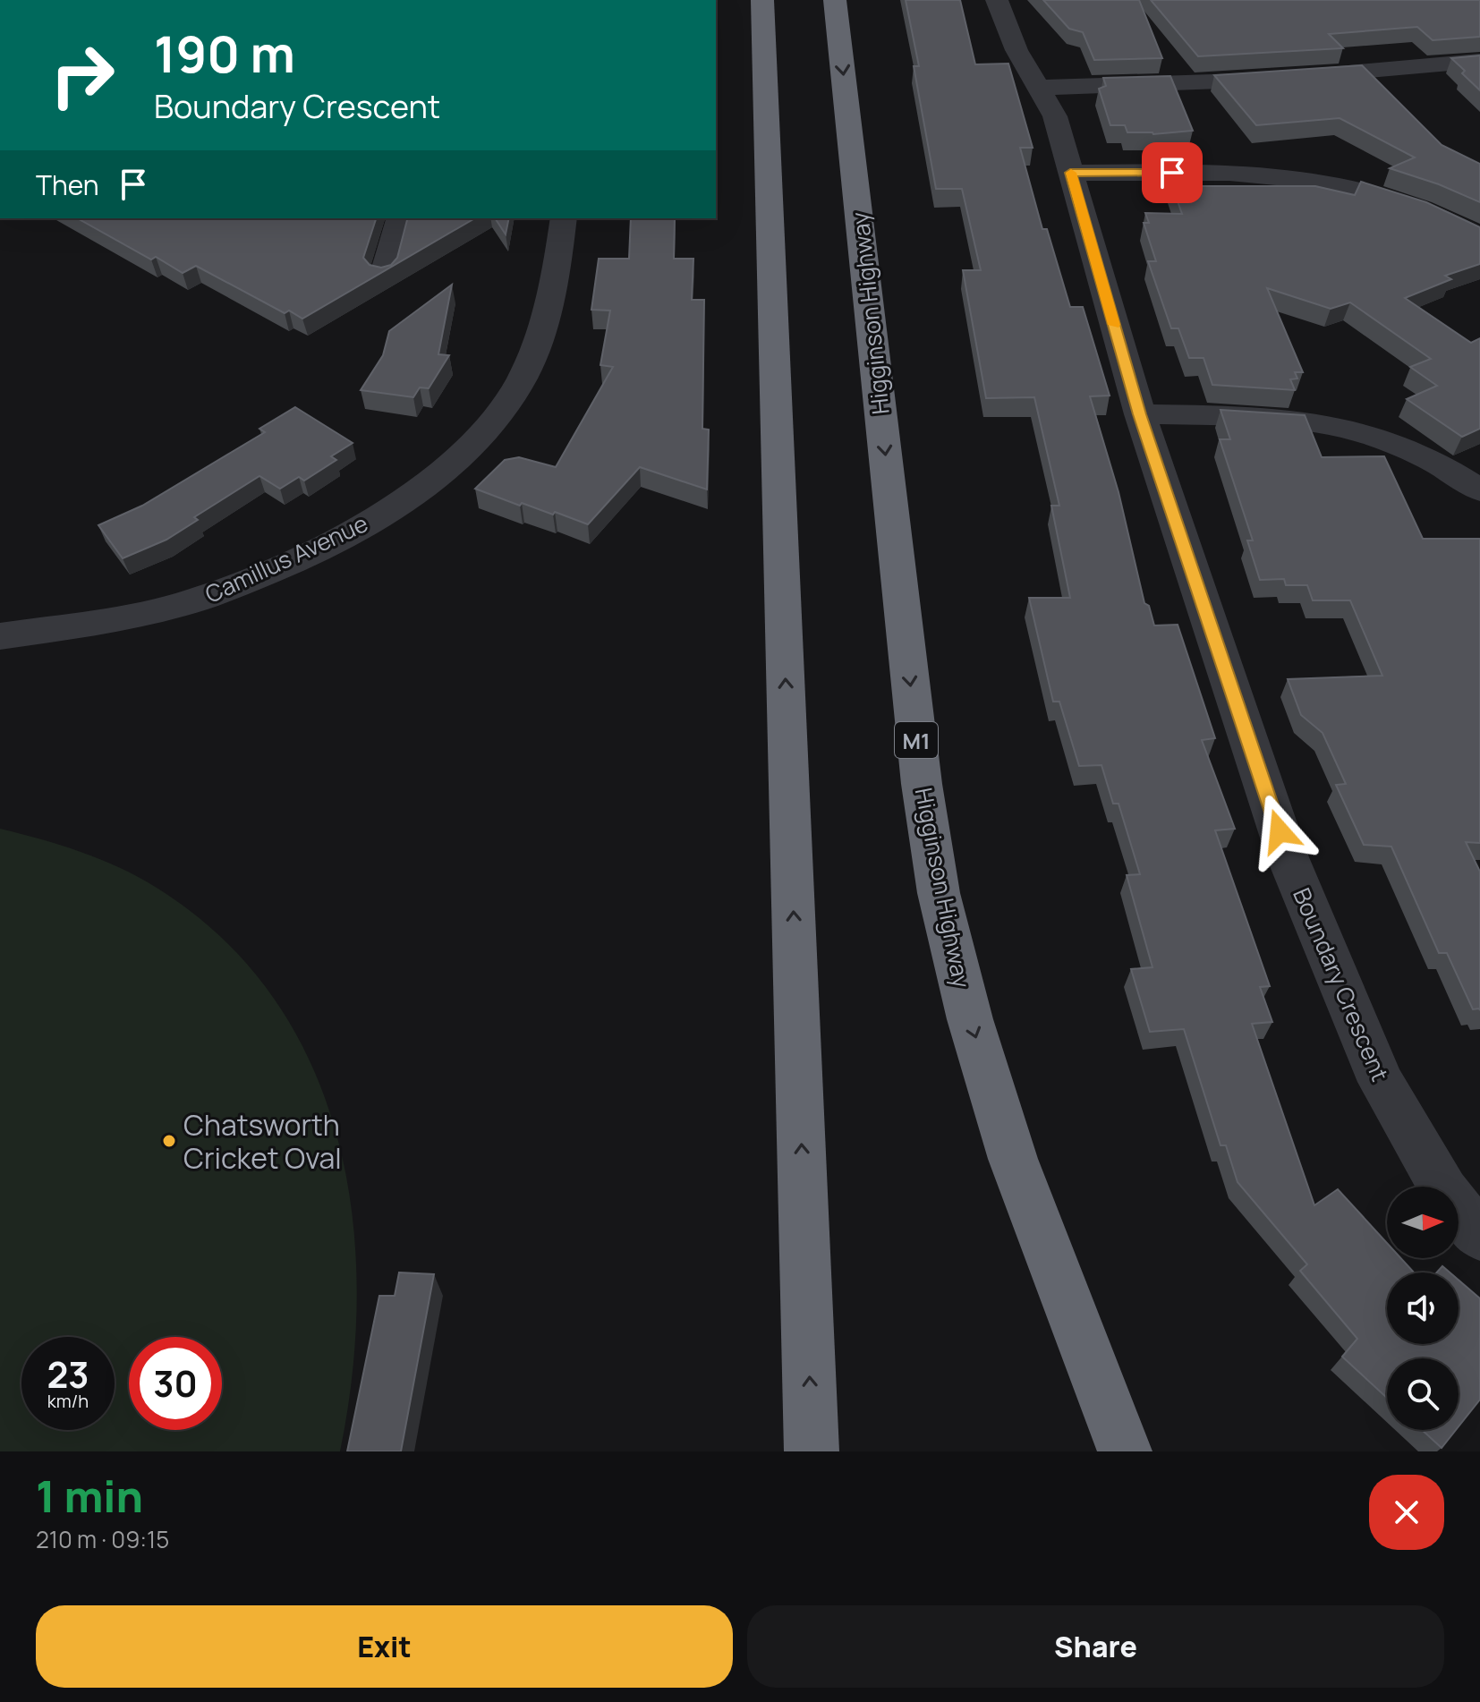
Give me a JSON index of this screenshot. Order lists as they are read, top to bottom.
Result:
{
  "streets": {
    "highway": ["Higginson Highway", "M1"],
    "street": ["Camillus Avenue", "Boundary Crescent"]
  },
  "places": ["Chatsworth Cricket Oval"],
  "north": "right",
  "page": {
    "turn": ["190 m", "Boundary Crescent"],
    "then": "Then",
    "speed": "23 km/h",
    "limit": "30",
    "heading": ["1 min", "210 m · 09:15"],
    "buttons": ["Exit", "Share"]
  }
}
